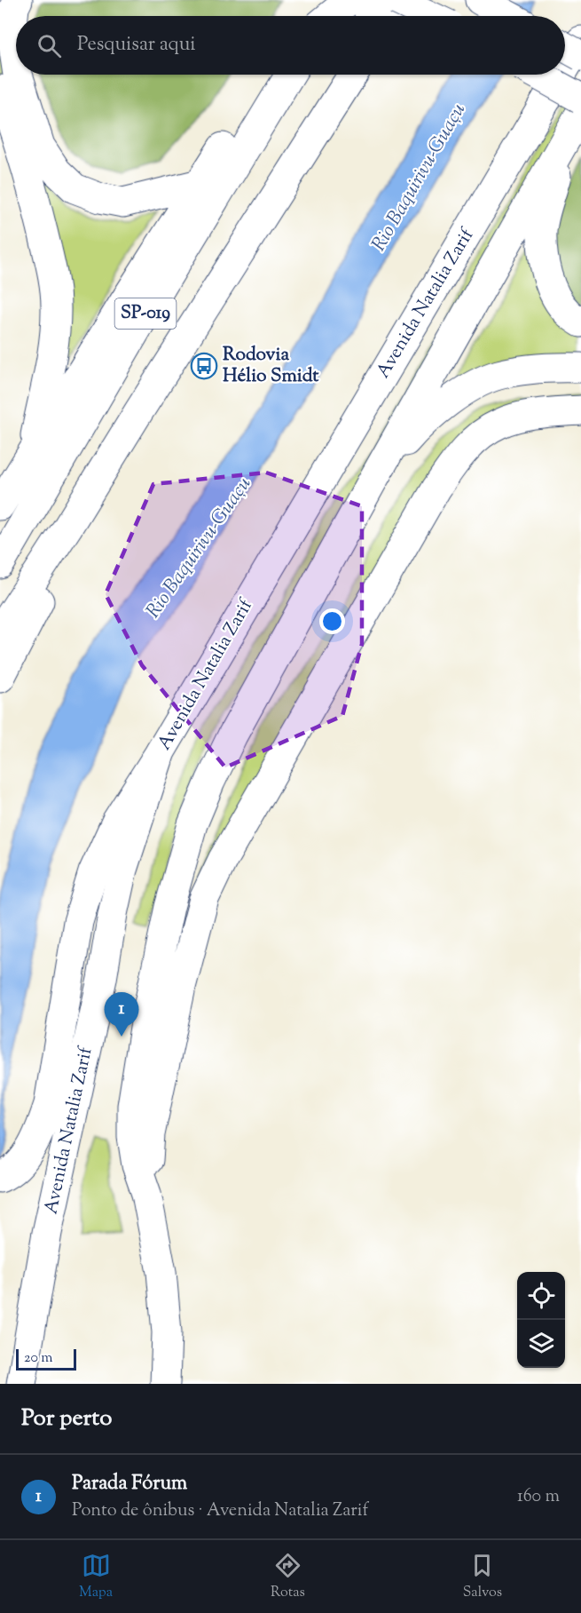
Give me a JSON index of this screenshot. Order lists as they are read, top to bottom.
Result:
{
  "streets": {
    "main road": ["Avenida Natalia Zarif", "SP-019"]
  },
  "water": ["Rio Baquirivu-Guaçu"],
  "places": {
    "bus stop": ["Rodovia Hélio Smidt"]
  },
  "scale_bar": "20 m",
  "page": {
    "search": "Pesquisar aqui",
    "pins": "1",
    "scale": "20 m",
    "heading": "Por perto",
    "list": [
      {
        "mark": "1",
        "name": "Parada Fórum",
        "note": "Ponto de ônibus · Avenida Natalia Zarif",
        "value": "160 m"
      }
    ],
    "nav": ["Mapa", "Rotas", "Salvos"]
  }
}
